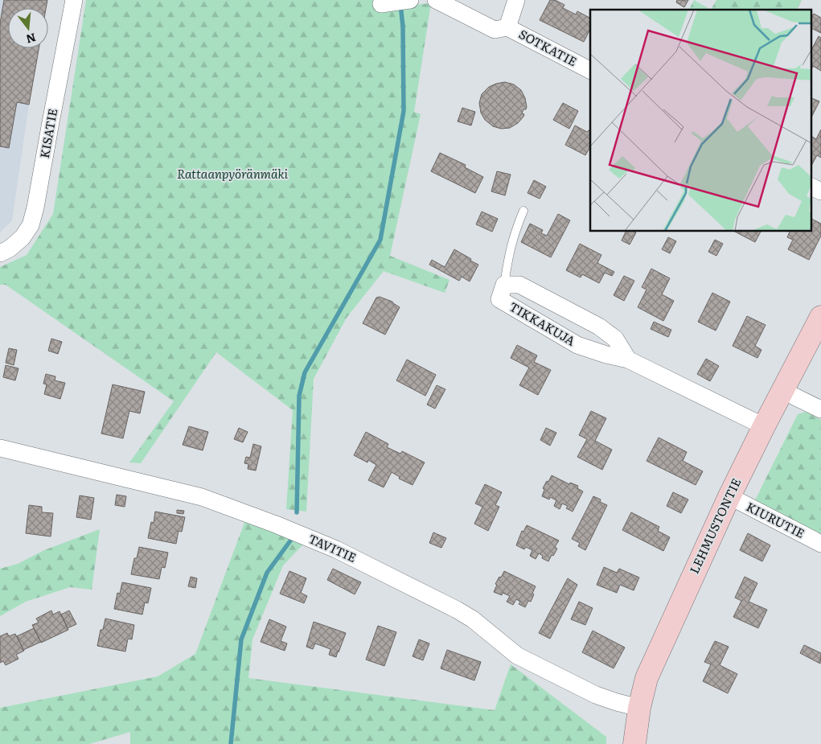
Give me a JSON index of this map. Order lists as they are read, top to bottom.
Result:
{
  "streets": {
    "main road": ["LEHMUSTONTIE"],
    "street": [
      "SOTKATIE",
      "KISATIE",
      "TIKKAKUJA",
      "KIURUTIE",
      "TAVITIE"
    ]
  },
  "crossings": [
    ["TIKKAKUJA", "LEHMUSTONTIE"],
    ["KIURUTIE", "LEHMUSTONTIE"],
    ["LEHMUSTONTIE", "TAVITIE"]
  ],
  "parks": ["Rattaanpyöränmäki"],
  "north": "bottom"
}
